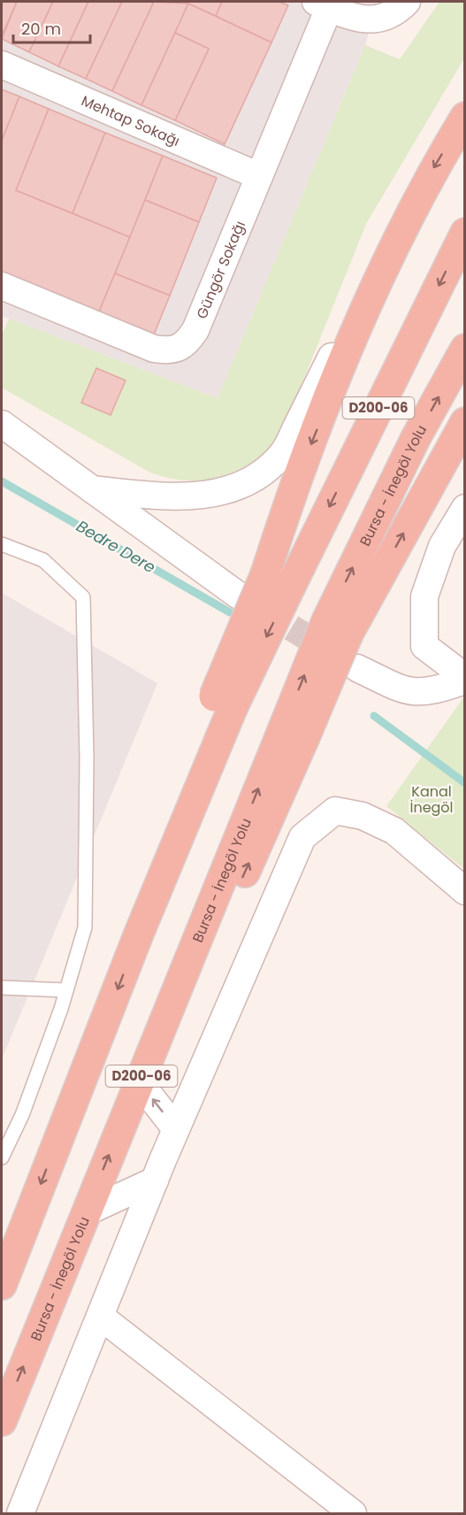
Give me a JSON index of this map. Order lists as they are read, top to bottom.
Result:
{
  "streets": {
    "highway": ["D200-06", "Bursa - İnegöl Yolu"],
    "street": ["Mehtap Sokağı", "Güngör Sokağı"]
  },
  "crossings": [
    ["Mehtap Sokağı", "Güngör Sokağı"]
  ],
  "water": ["Bedre Dere"],
  "parks": ["Kanal İnegöl"],
  "scale_bar": "20 m"
}
